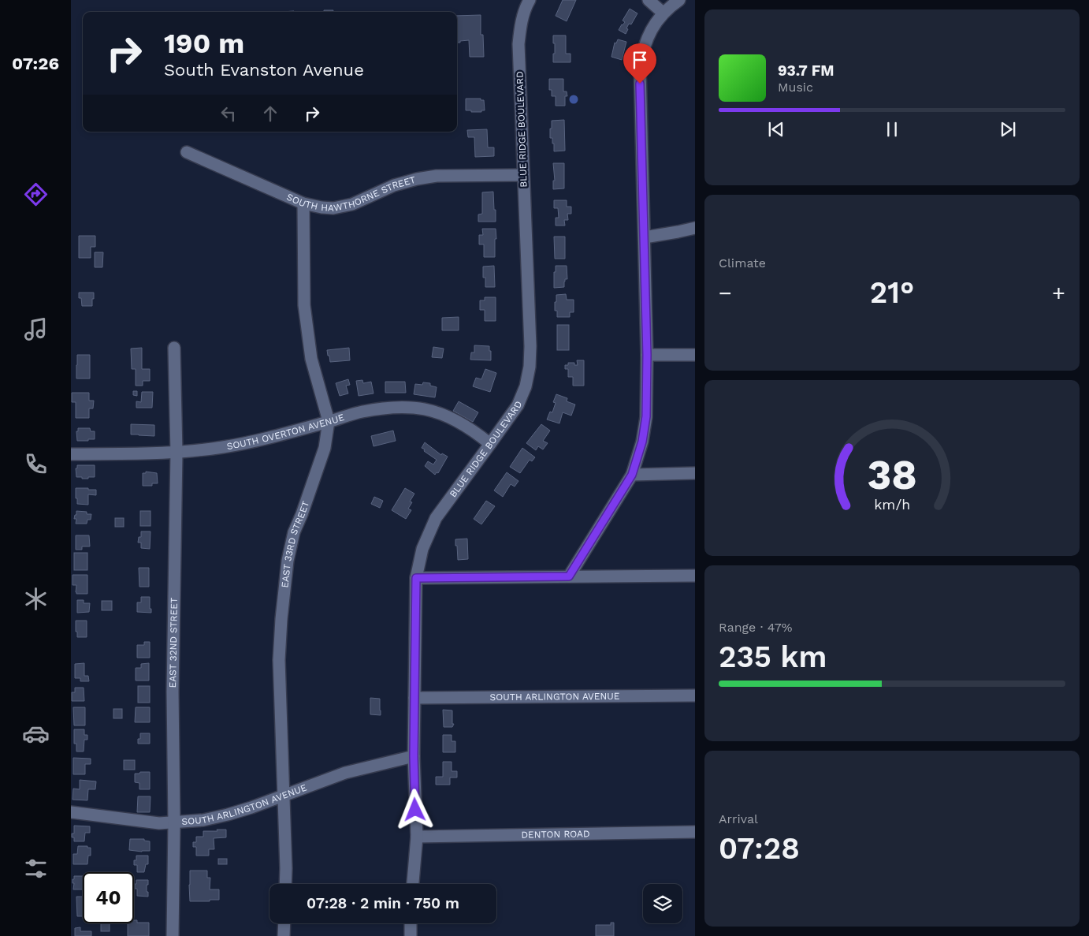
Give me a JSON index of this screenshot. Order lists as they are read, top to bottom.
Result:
{
  "streets": {
    "street": [
      "BLUE RIDGE BOULEVARD",
      "SOUTH HAWTHORNE STREET",
      "SOUTH OVERTON AVENUE",
      "EAST 33RD STREET",
      "EAST 32ND STREET",
      "SOUTH ARLINGTON AVENUE",
      "DENTON ROAD"
    ]
  },
  "crossings": [
    ["BLUE RIDGE BOULEVARD", "SOUTH HAWTHORNE STREET"],
    ["BLUE RIDGE BOULEVARD", "SOUTH OVERTON AVENUE"],
    ["BLUE RIDGE BOULEVARD", "SOUTH ARLINGTON AVENUE"],
    ["BLUE RIDGE BOULEVARD", "DENTON ROAD"],
    ["SOUTH HAWTHORNE STREET", "EAST 33RD STREET"],
    ["SOUTH OVERTON AVENUE", "EAST 33RD STREET"],
    ["SOUTH OVERTON AVENUE", "EAST 32ND STREET"],
    ["EAST 33RD STREET", "SOUTH ARLINGTON AVENUE"],
    ["EAST 32ND STREET", "SOUTH ARLINGTON AVENUE"]
  ],
  "page": {
    "tabs": "07:26",
    "turn": ["190 m", "South Evanston Avenue"],
    "song": ["93.7 FM", "Music"],
    "tile": [
      "Climate",
      ["Range · 47%", "235 km"],
      ["Arrival", "07:28"]
    ],
    "heat": ["−", "21°", "+"],
    "limit": "40",
    "trip": "07:28 · 2 min · 750 m",
    "gauge": ["38", "km/h"]
  }
}
